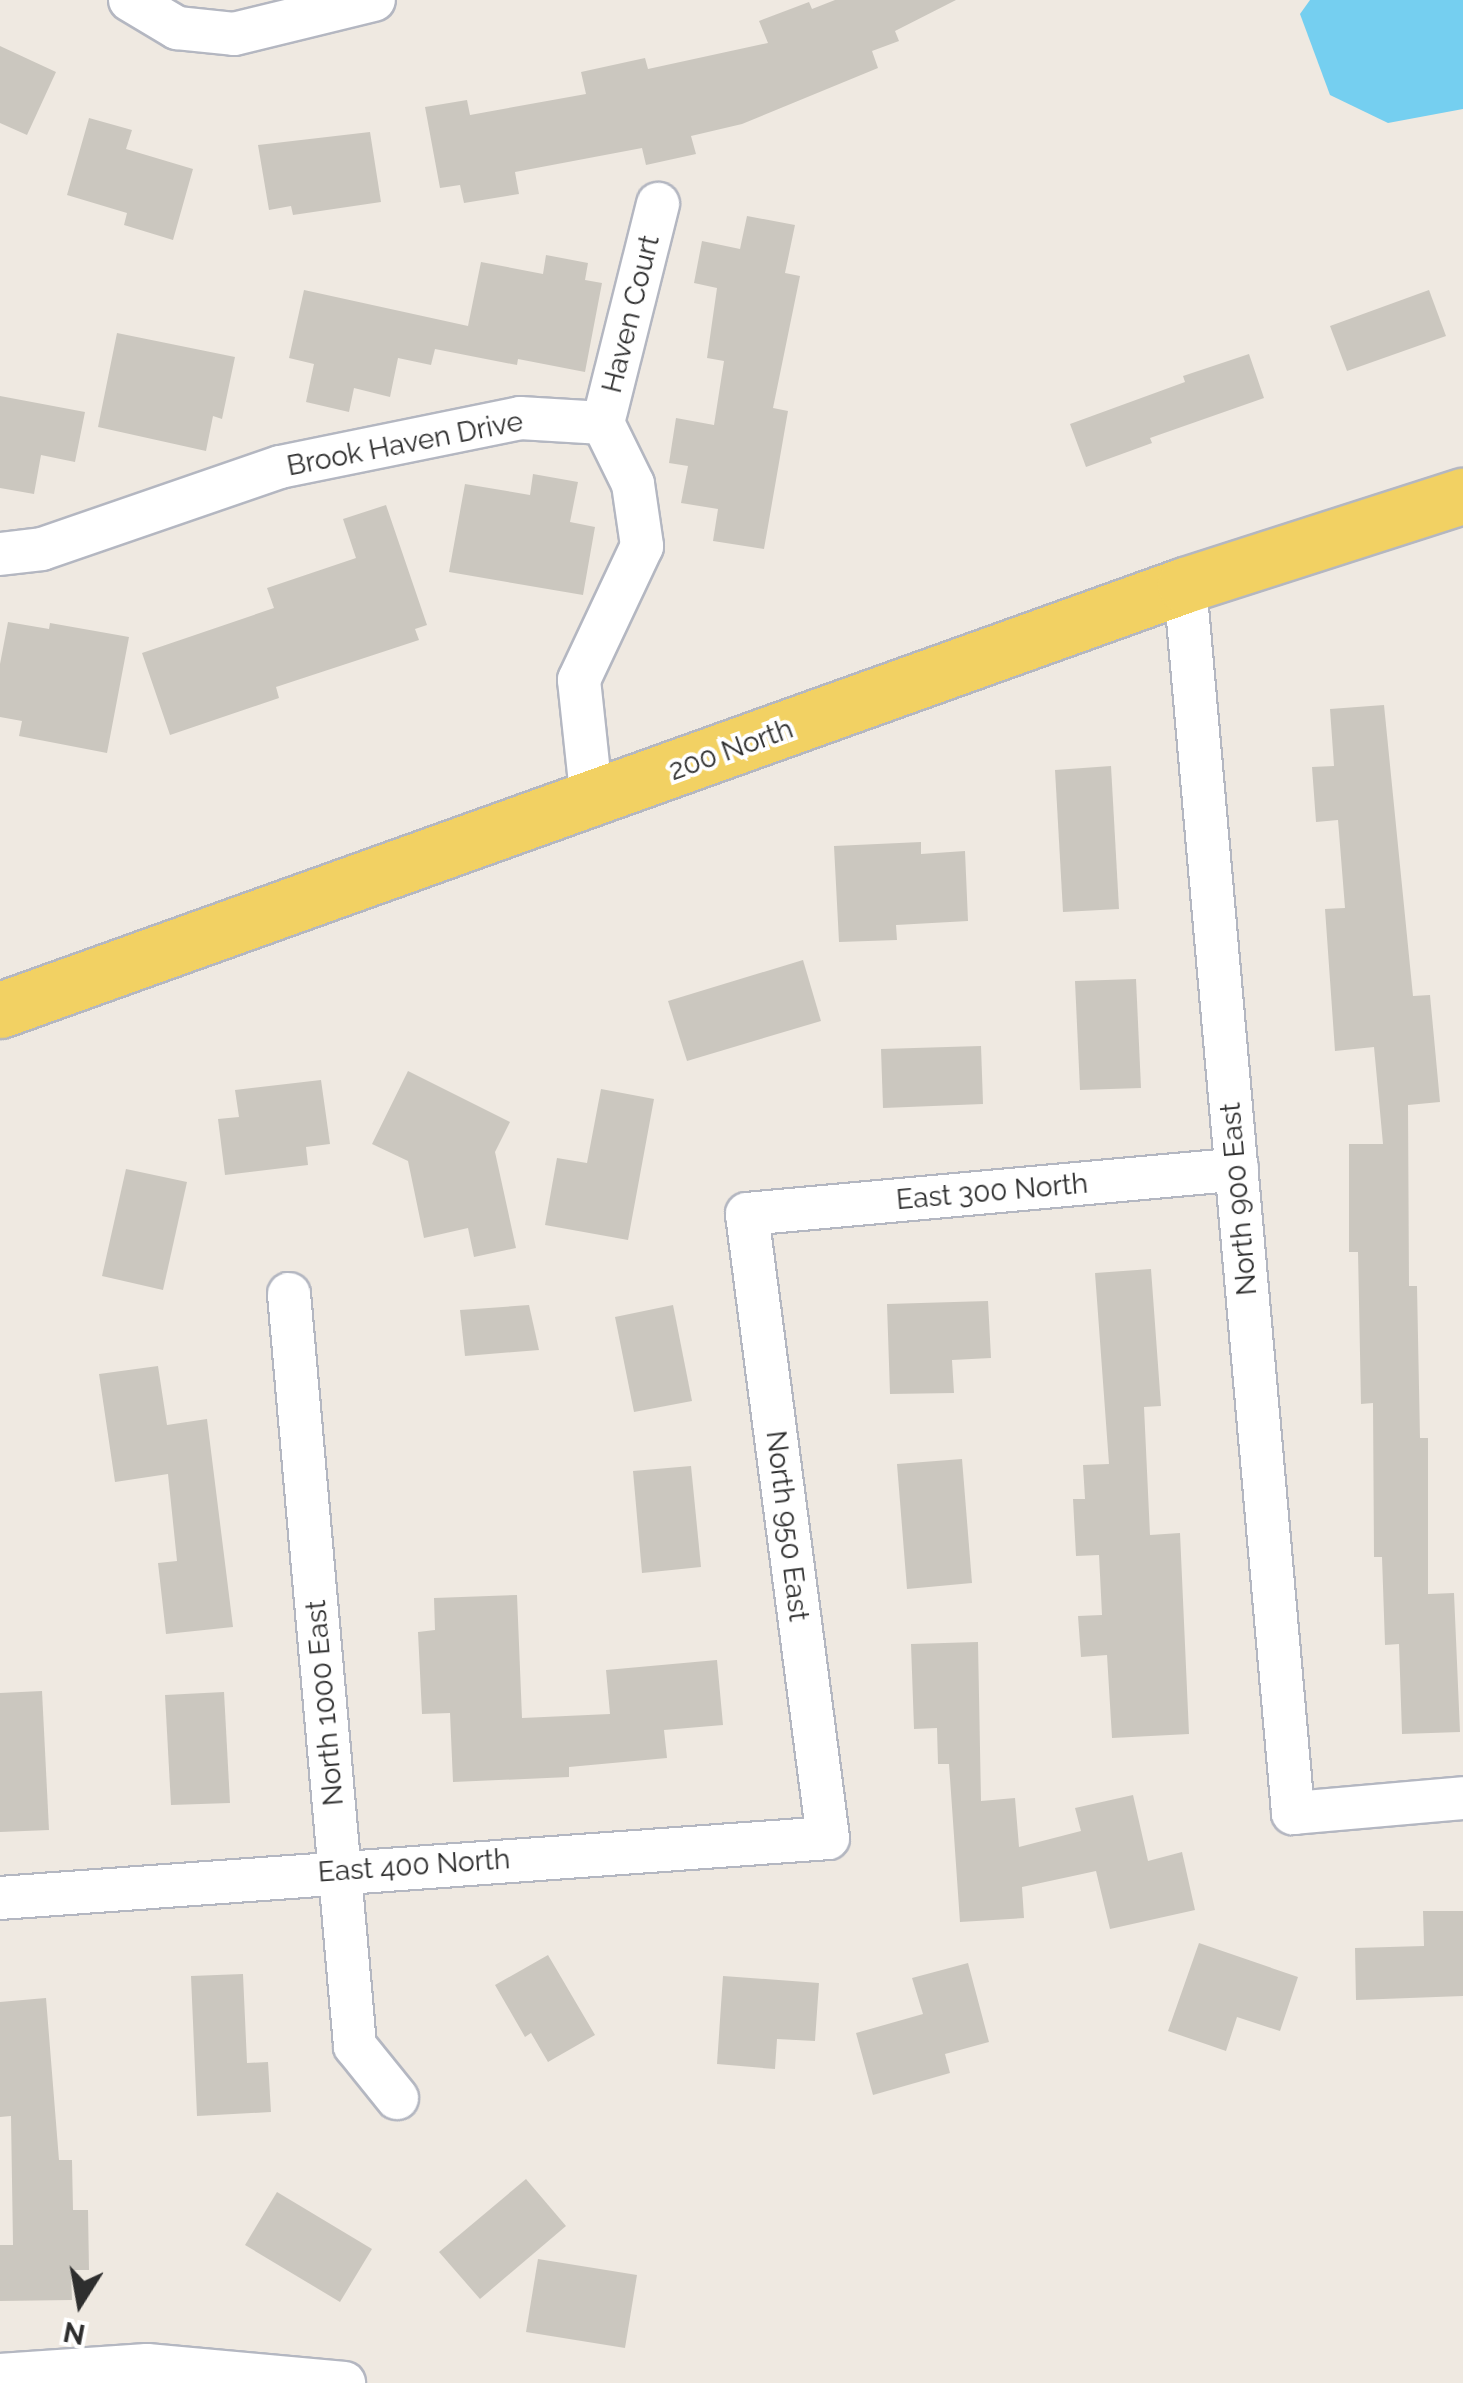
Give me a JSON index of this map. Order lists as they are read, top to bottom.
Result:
{
  "streets": {
    "main road": ["200 North"],
    "street": [
      "Haven Court",
      "Brook Haven Drive",
      "East 300 North",
      "North 900 East",
      "North 950 East",
      "North 1000 East",
      "East 400 North"
    ]
  },
  "crossings": [
    ["Haven Court", "Brook Haven Drive"],
    ["200 North", "North 900 East"],
    ["East 300 North", "North 900 East"],
    ["East 300 North", "North 950 East"],
    ["North 950 East", "East 400 North"],
    ["North 1000 East", "East 400 North"]
  ],
  "north": "bottom"
}
